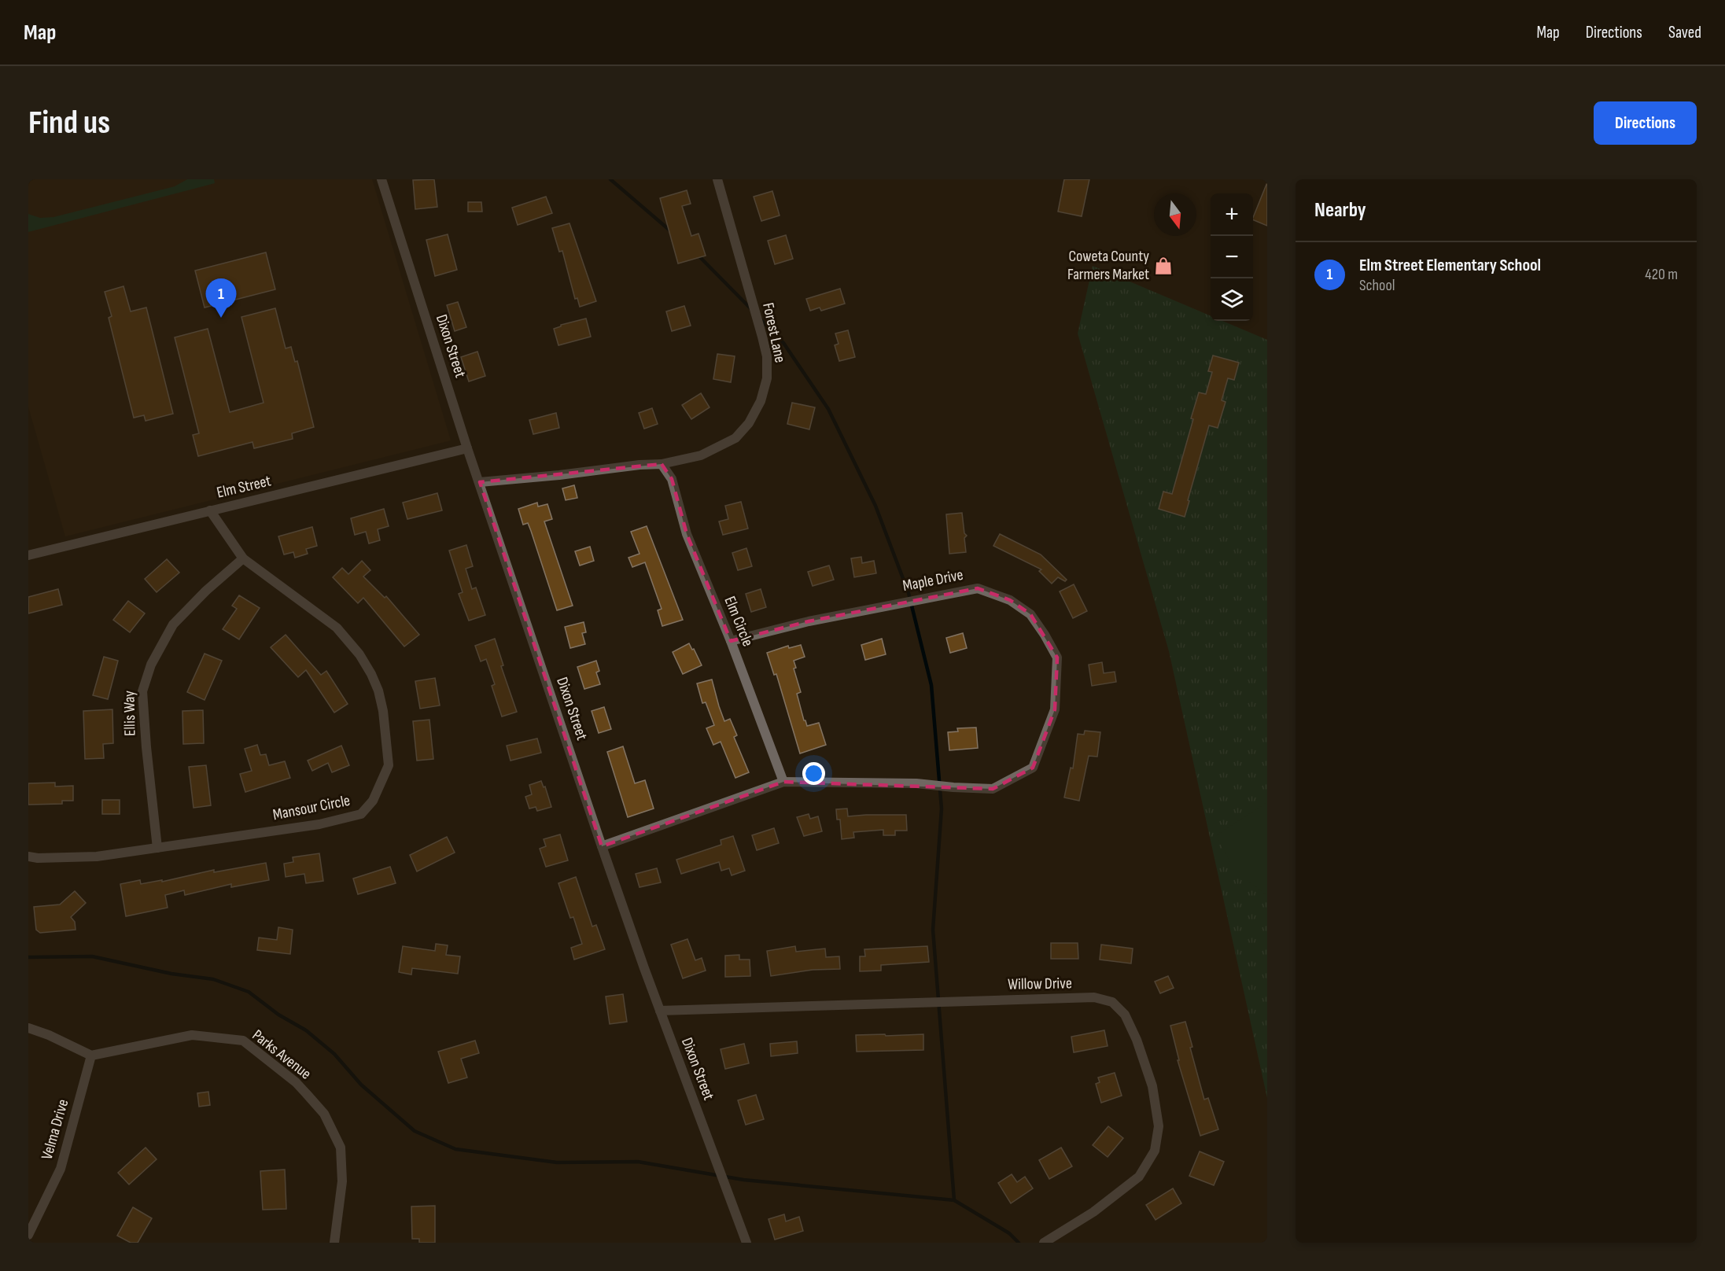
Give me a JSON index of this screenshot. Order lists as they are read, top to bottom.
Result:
{
  "streets": {
    "street": [
      "Forest Lane",
      "Dixon Street",
      "Elm Street",
      "Maple Drive",
      "Elm Circle",
      "Ellis Way",
      "Mansour Circle",
      "Willow Drive",
      "Parks Avenue",
      "Velma Drive"
    ]
  },
  "crossings": [
    ["Forest Lane", "Elm Circle"],
    ["Dixon Street", "Elm Street"],
    ["Dixon Street", "Willow Drive"],
    ["Elm Street", "Mansour Circle"],
    ["Maple Drive", "Elm Circle"],
    ["Ellis Way", "Mansour Circle"],
    ["Parks Avenue", "Velma Drive"]
  ],
  "places": {
    "shop": ["Coweta County Farmers Market"]
  },
  "north": "bottom",
  "page": {
    "header": "Map",
    "nav": ["Map", "Directions", "Saved"],
    "buttons": "Directions",
    "title": "Find us",
    "heading": "Nearby",
    "map_buttons": ["+", "−"],
    "list": [
      {
        "mark": "1",
        "name": "Elm Street Elementary School",
        "note": "School",
        "value": "420 m"
      }
    ],
    "pins": "1"
  }
}
